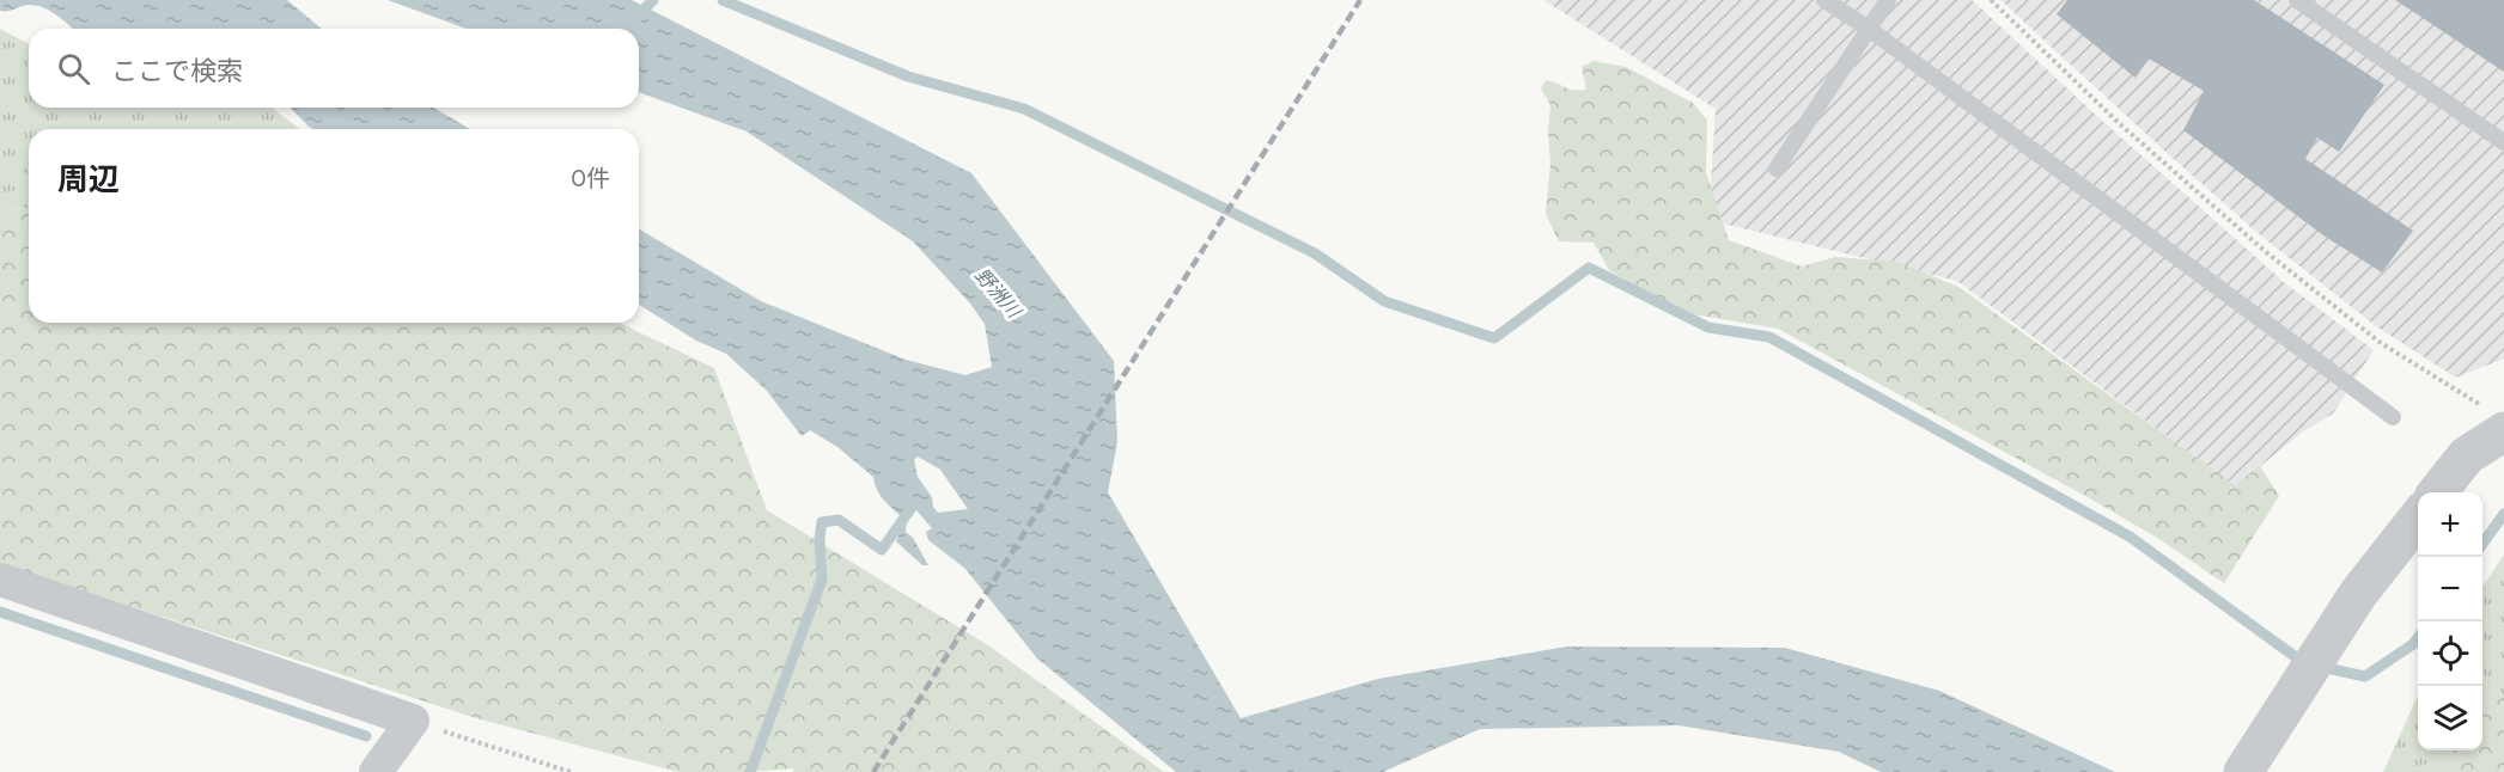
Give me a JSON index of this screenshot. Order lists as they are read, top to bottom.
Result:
{
  "water": ["野洲川"],
  "page": {
    "search": "ここで検索",
    "heading": ["周辺", "0件"],
    "map_buttons": ["+", "−"]
  }
}
